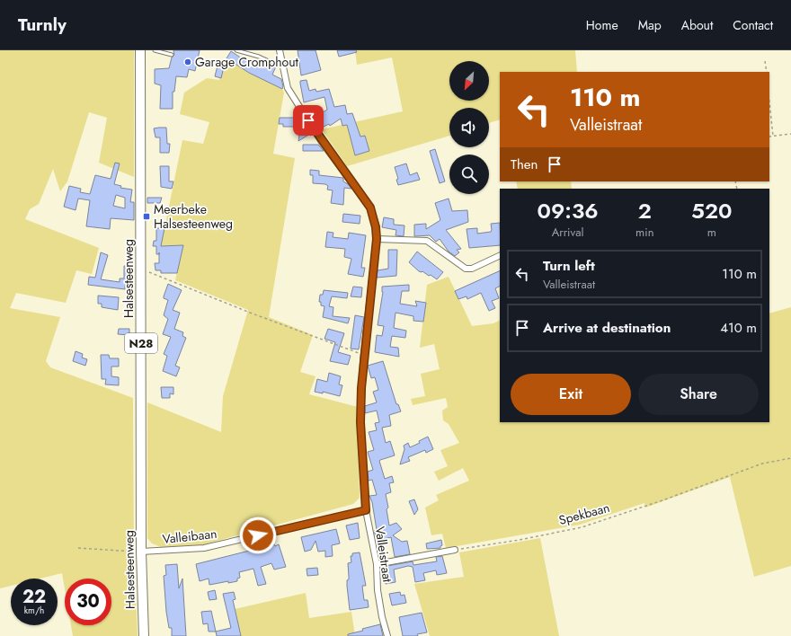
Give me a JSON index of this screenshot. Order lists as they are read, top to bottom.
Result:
{
  "streets": {
    "main road": ["Halsesteenweg", "N28"],
    "street": ["Valleibaan", "Valleistraat"],
    "path": ["Spekbaan"]
  },
  "crossings": [
    ["Halsesteenweg", "Valleibaan"],
    ["Valleibaan", "Valleistraat"]
  ],
  "places": {
    "other": ["Garage Cromphout"],
    "transit": ["Meerbeke Halsesteenweg"]
  },
  "north": "bottom left",
  "page": {
    "header": "Turnly",
    "nav": [
      "Home",
      "Map",
      "About",
      "Contact"
    ],
    "turn": ["110 m", "Valleistraat"],
    "then": "Then",
    "eta": [
      "09:36",
      "Arrival",
      "2",
      "min",
      "520",
      "m"
    ],
    "list": [
      {
        "name": "Turn left",
        "note": "Valleistraat",
        "value": "110 m"
      },
      {
        "name": "Arrive at destination",
        "value": "410 m"
      }
    ],
    "buttons": ["Exit", "Share"],
    "speed": "22 km/h",
    "limit": "30"
  }
}
